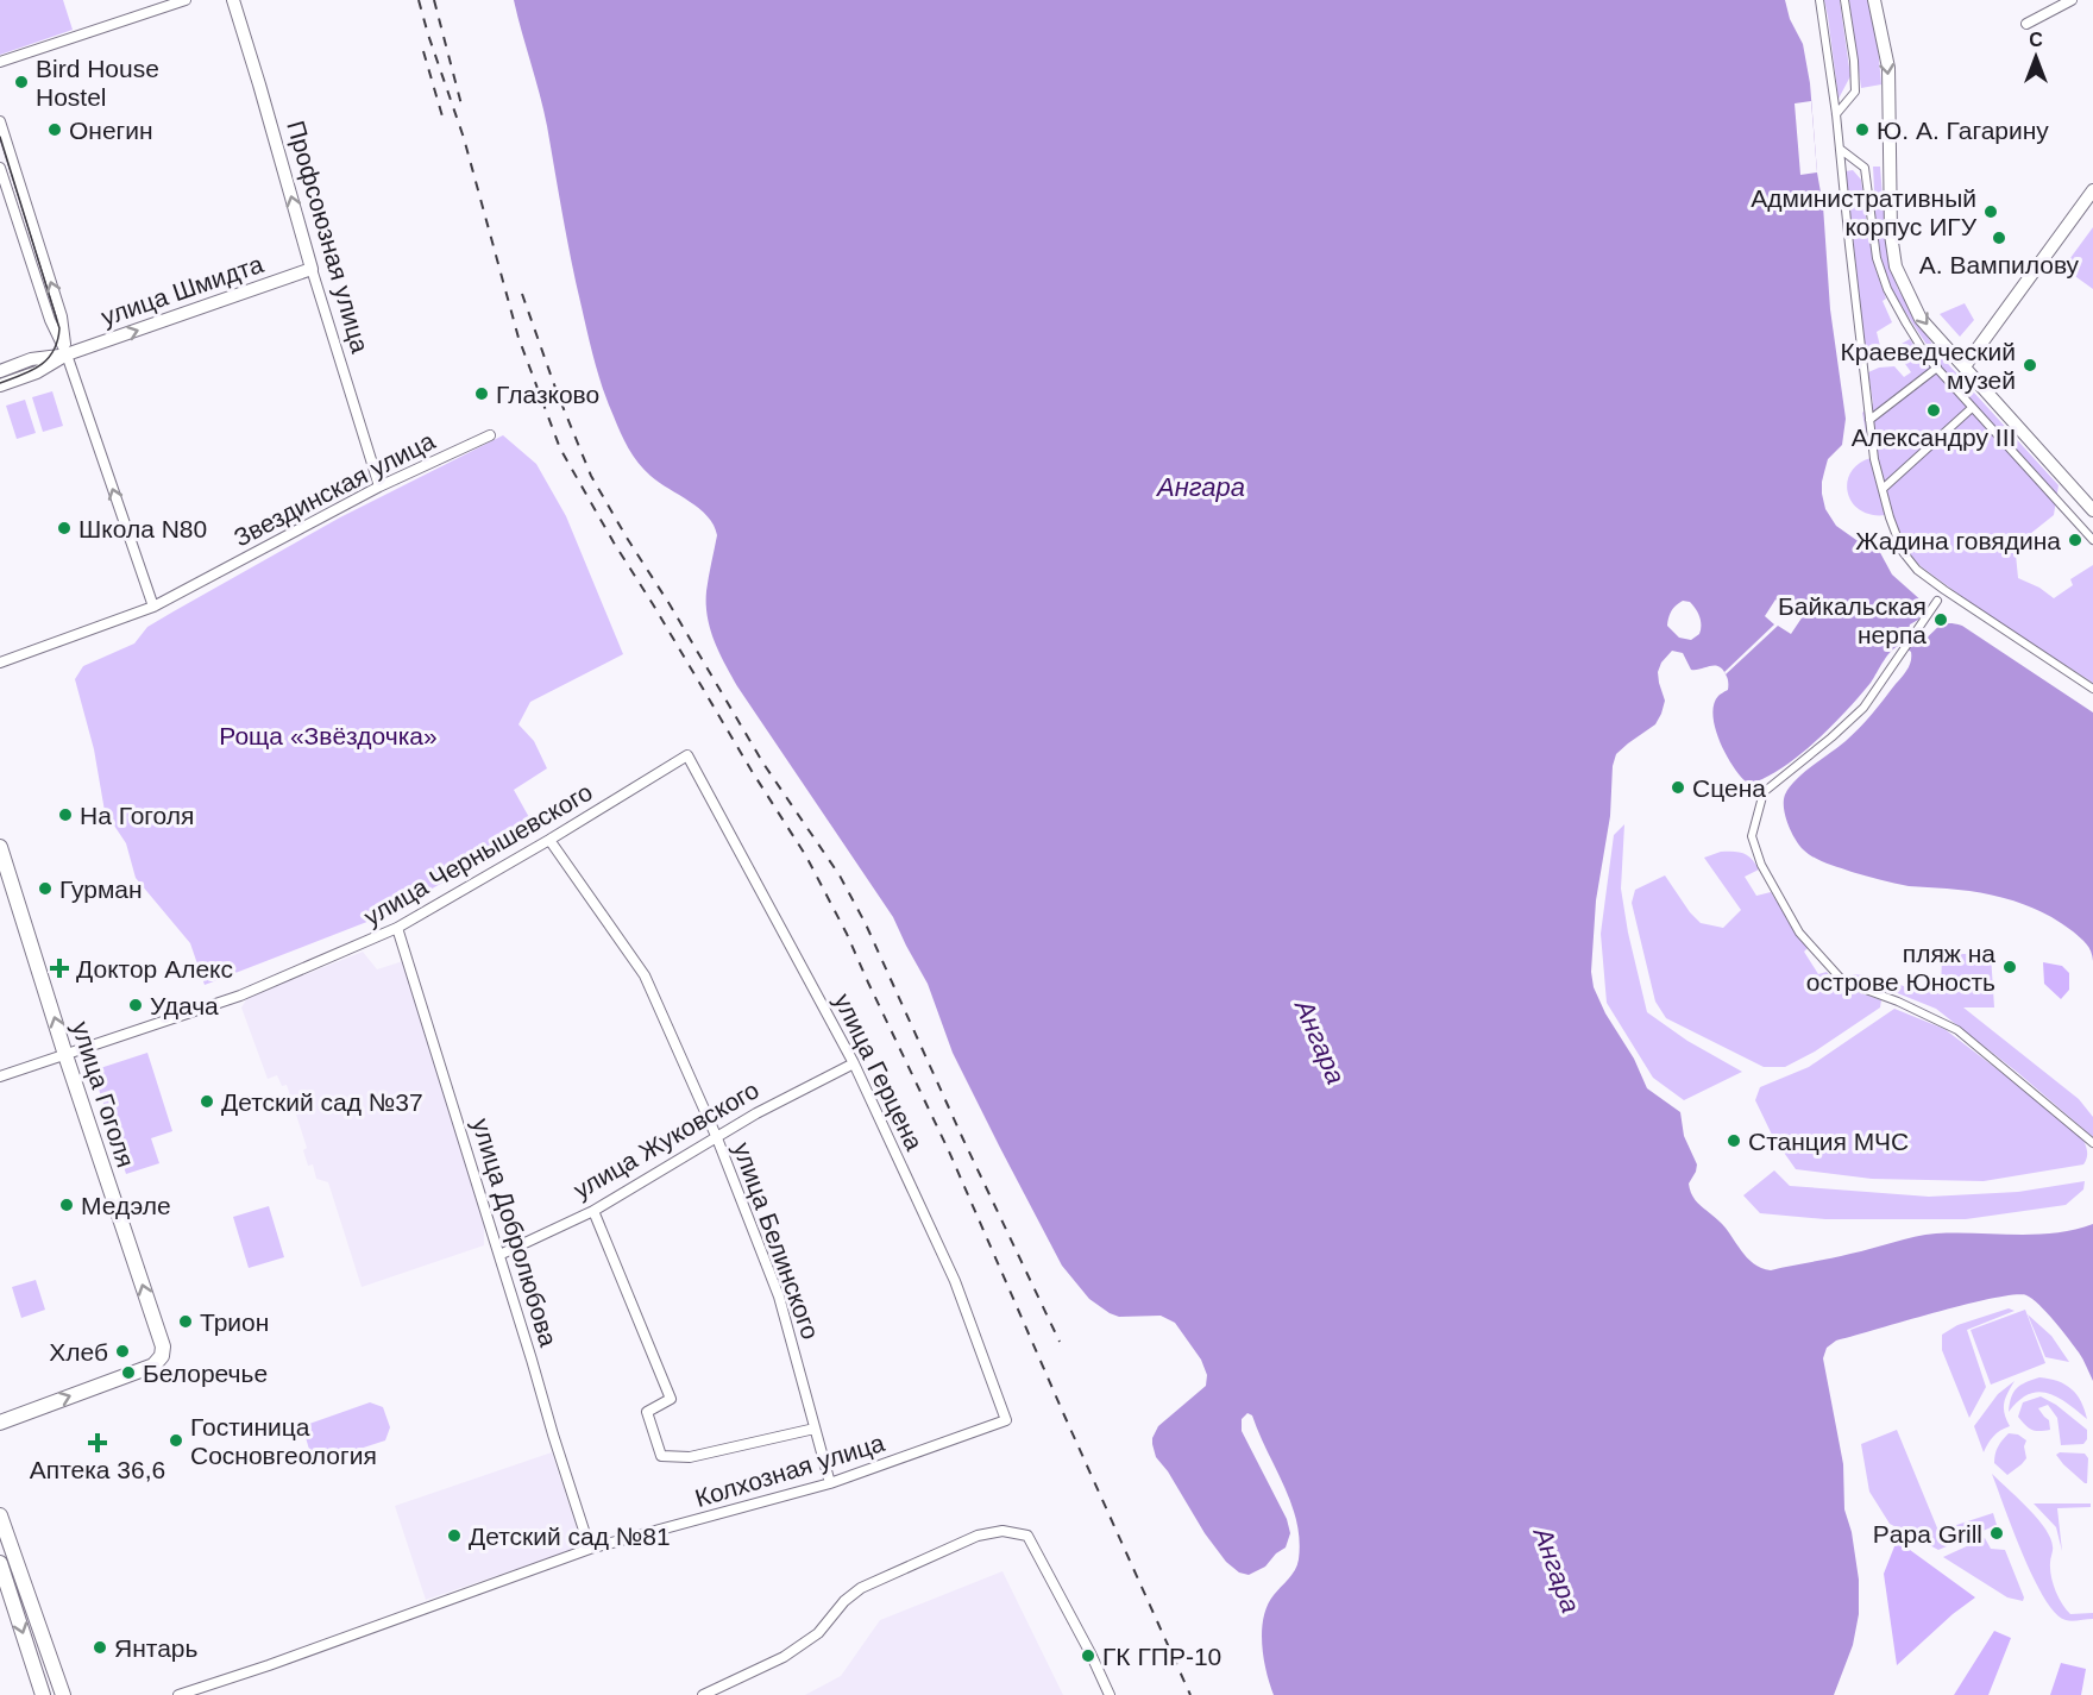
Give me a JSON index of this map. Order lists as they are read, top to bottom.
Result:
{
  "streets": {
    "main road": ["улица Гоголя"],
    "street": [
      "Профсоюзная улица",
      "улица Шмидта",
      "Звездинская улица",
      "улица Чернышевского",
      "улица Герцена",
      "улица Жуковского",
      "улица Добролюбова",
      "улица Белинского",
      "Колхозная улица"
    ]
  },
  "crossings": [
    ["Профсоюзная улица", "улица Шмидта"],
    ["Профсоюзная улица", "Звездинская улица"],
    ["улица Чернышевского", "улица Герцена"],
    ["улица Чернышевского", "улица Гоголя"],
    ["улица Чернышевского", "улица Добролюбова"],
    ["улица Чернышевского", "улица Белинского"],
    ["улица Герцена", "улица Жуковского"],
    ["улица Герцена", "Колхозная улица"],
    ["улица Жуковского", "улица Добролюбова"],
    ["улица Жуковского", "улица Белинского"],
    ["улица Добролюбова", "Колхозная улица"],
    ["улица Белинского", "Колхозная улица"]
  ],
  "one_way": ["Профсоюзная улица", "улица Шмидта", "улица Гоголя"],
  "water": ["Ангара"],
  "parks": ["Роща «Звёздочка»"],
  "places": {
    "other": [
      "Bird House Hostel",
      "Онегин",
      "Ю. А. Гагарину",
      "Административный корпус ИГУ",
      "А. Вампилову",
      "Краеведческий музей",
      "Глазково",
      "Александру III",
      "Школа N80",
      "Жадина говядина",
      "Байкальская нерпа",
      "Сцена",
      "На Гоголя",
      "Гурман",
      "пляж на острове Юность",
      "Удача",
      "Детский сад №37",
      "Станция МЧС",
      "Медэле",
      "Трион",
      "Хлеб",
      "Белоречье",
      "Гостиница Сосновгеология",
      "Papa Grill",
      "Детский сад №81",
      "Янтарь",
      "ГК ГПР-10"
    ],
    "health": ["Доктор Алекс", "Аптека 36,6"]
  },
  "north": "top"
}
